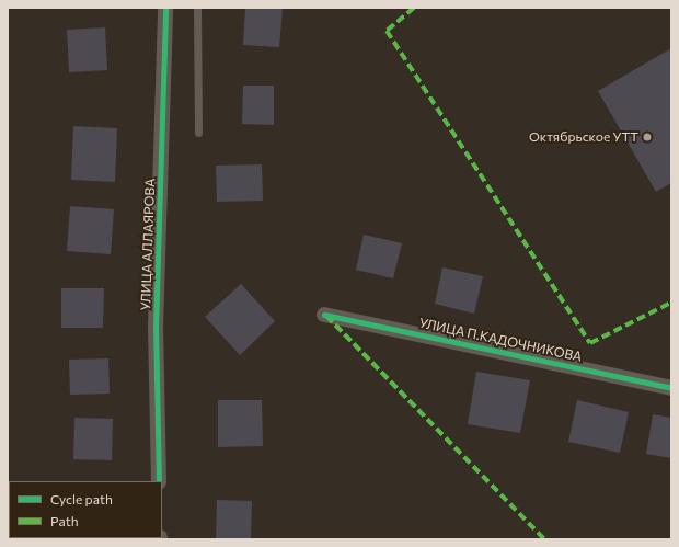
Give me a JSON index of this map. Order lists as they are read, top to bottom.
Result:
{
  "streets": {
    "street": ["УЛИЦА АЛЛАЯРОВА", "УЛИЦА П.КАДОЧНИКОВА"]
  },
  "places": ["Октябрьское УТТ"],
  "legend": ["Cycle path", "Path"]
}
